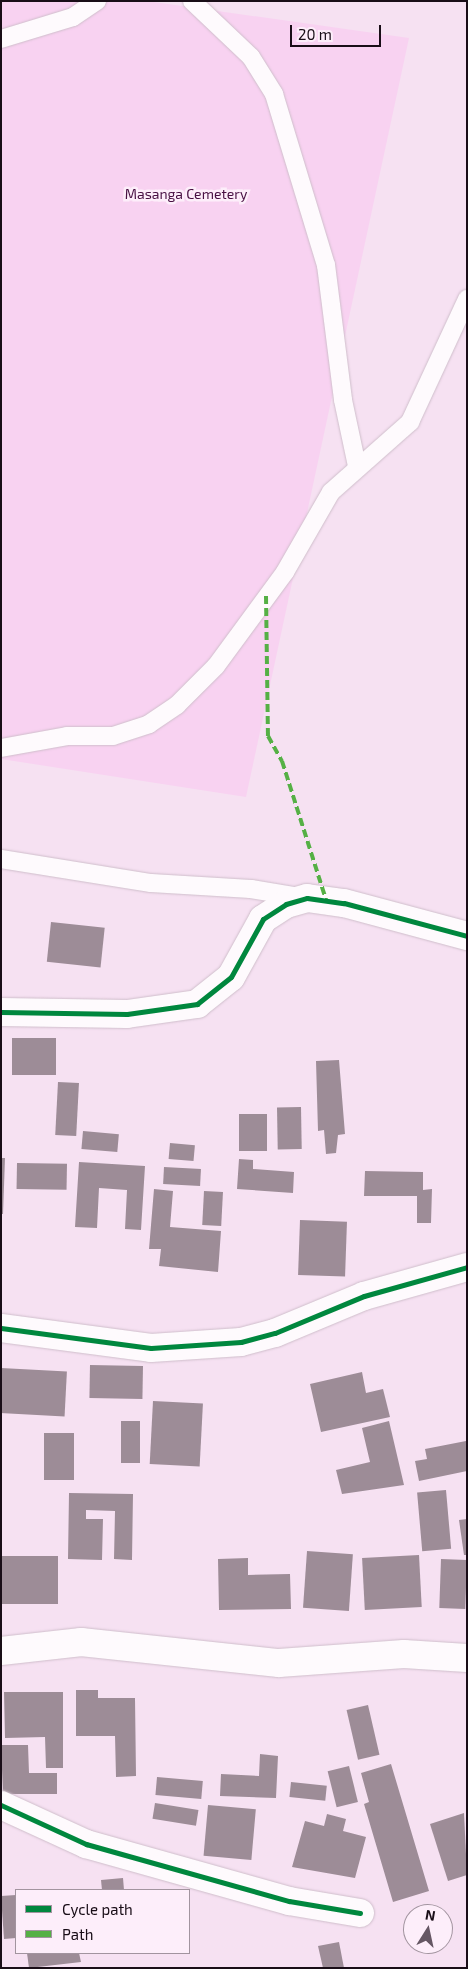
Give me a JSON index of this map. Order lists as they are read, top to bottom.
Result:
{
  "parks": ["Masanga Cemetery"],
  "legend": ["Cycle path", "Path"],
  "scale_bar": "20 m",
  "north": "top"
}
